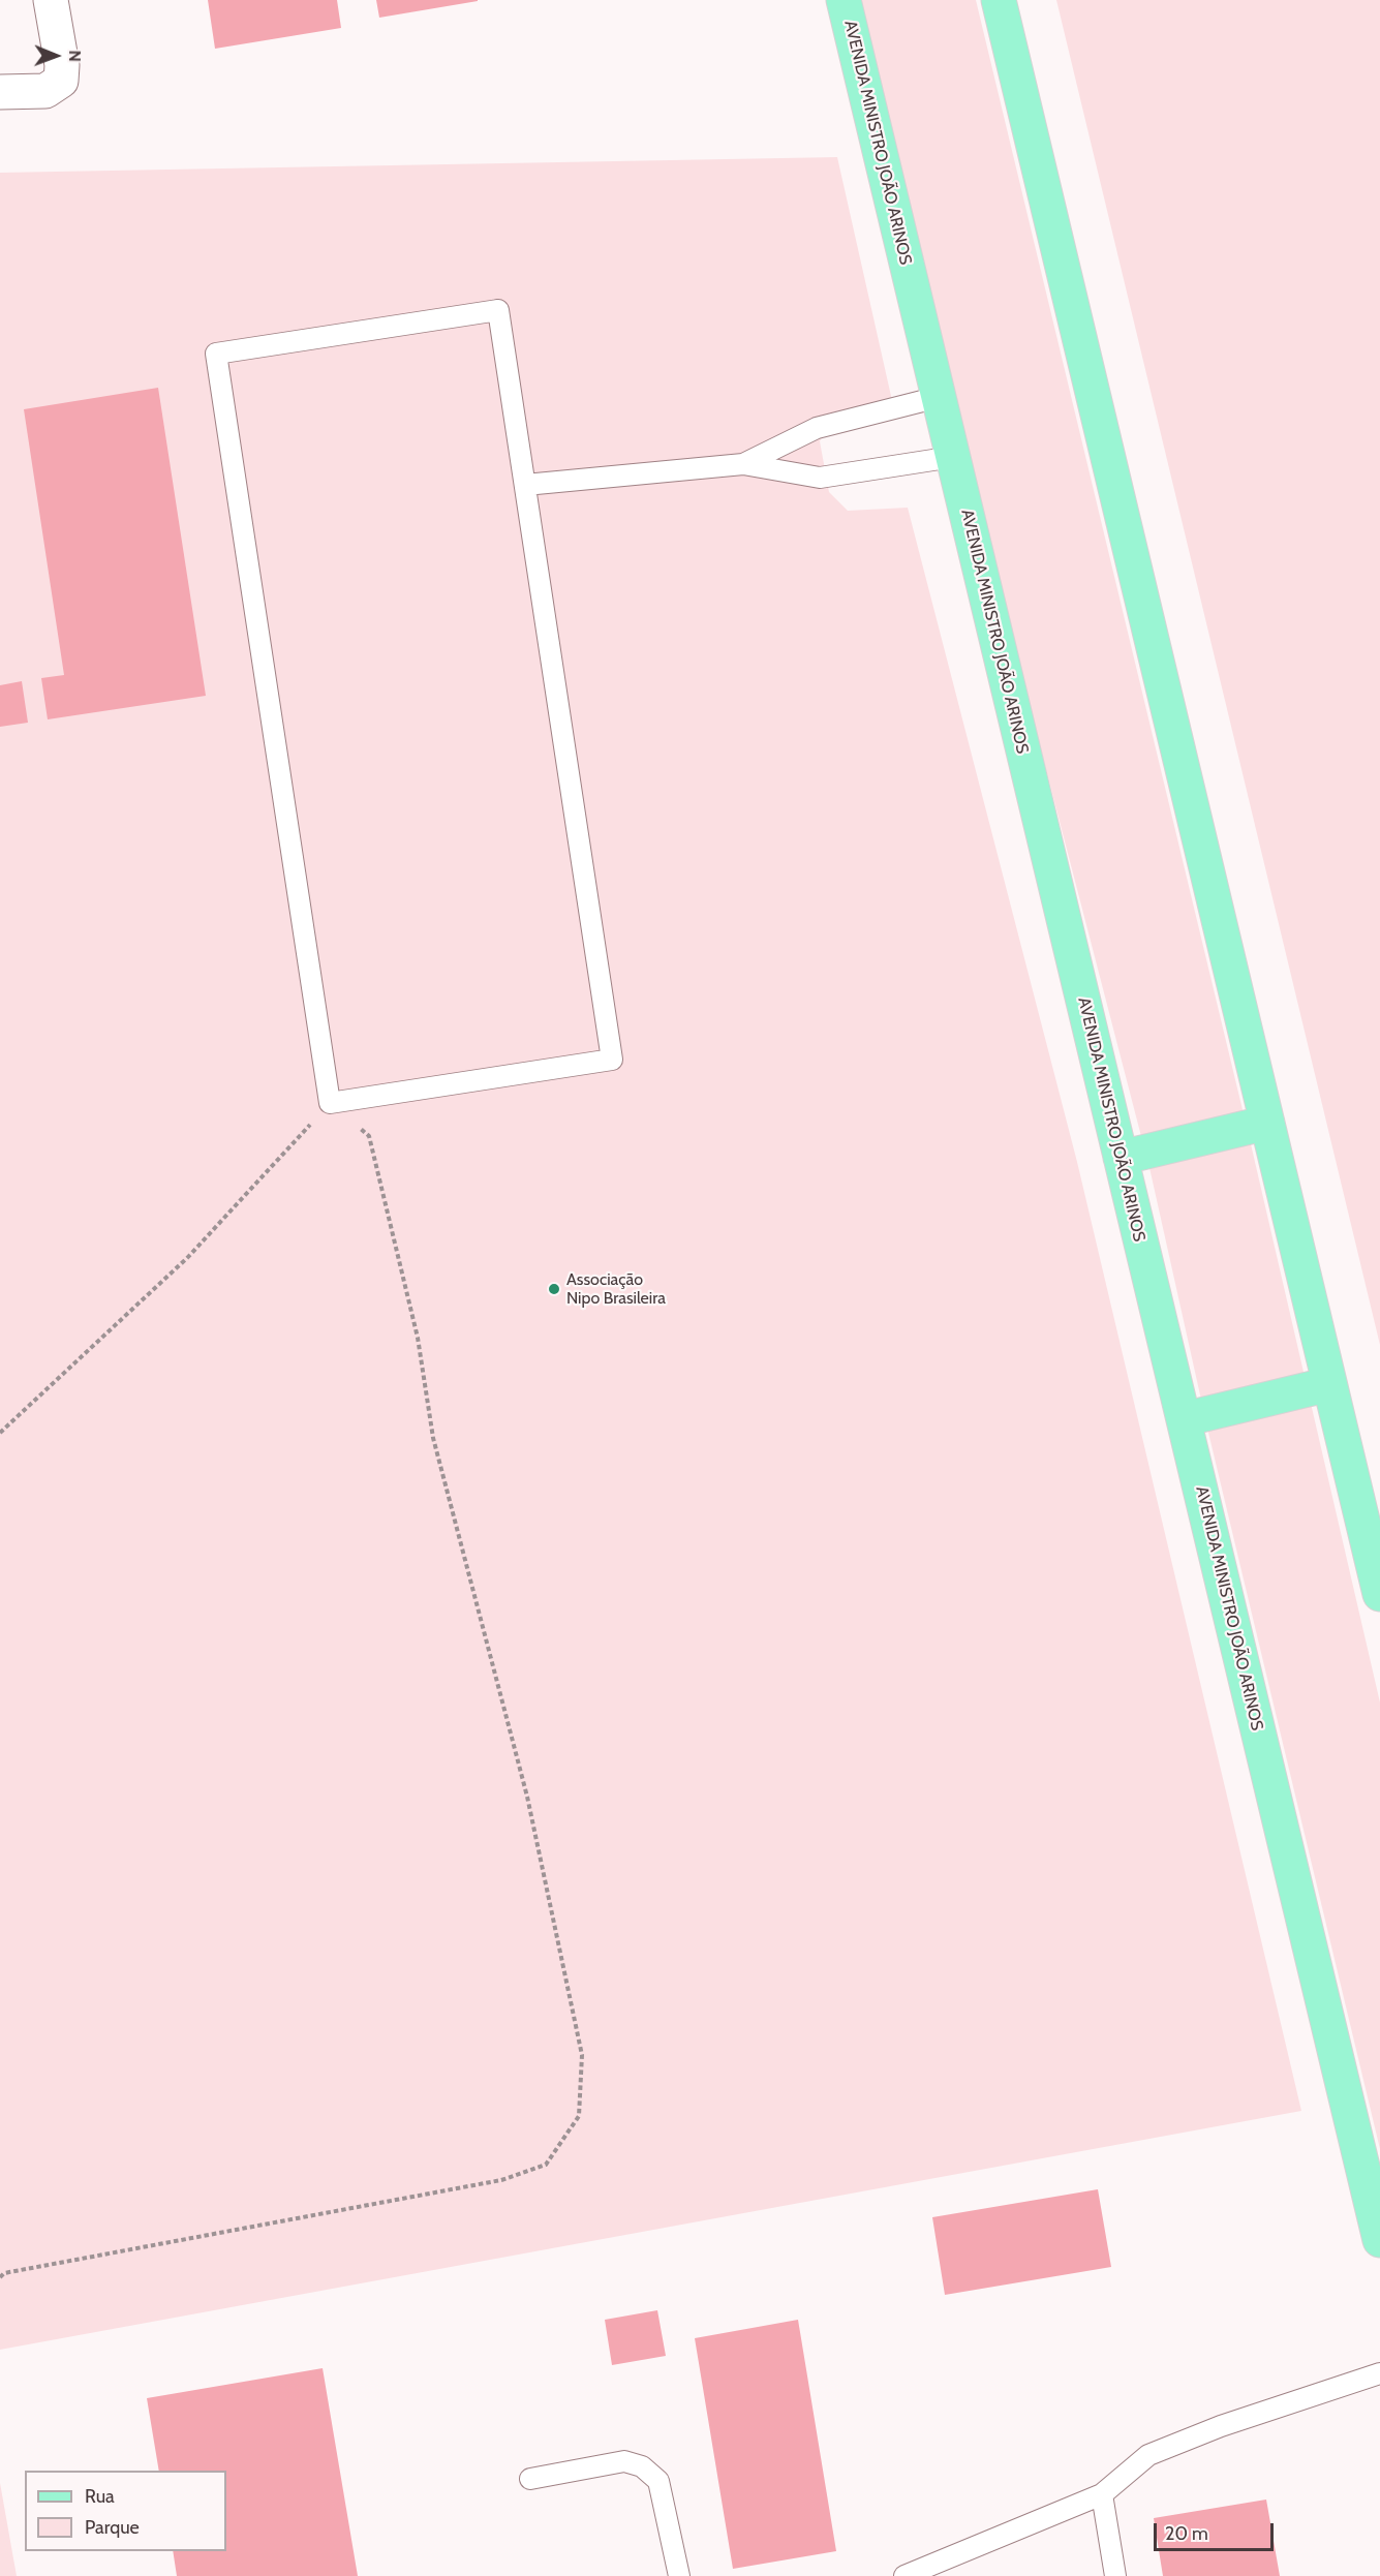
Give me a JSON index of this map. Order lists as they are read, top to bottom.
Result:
{
  "streets": {
    "main road": ["AVENIDA MINISTRO JOÃO ARINOS"]
  },
  "places": ["Associação Nipo Brasileira"],
  "legend": ["Rua", "Parque"],
  "scale_bar": "20 m",
  "north": "right"
}
